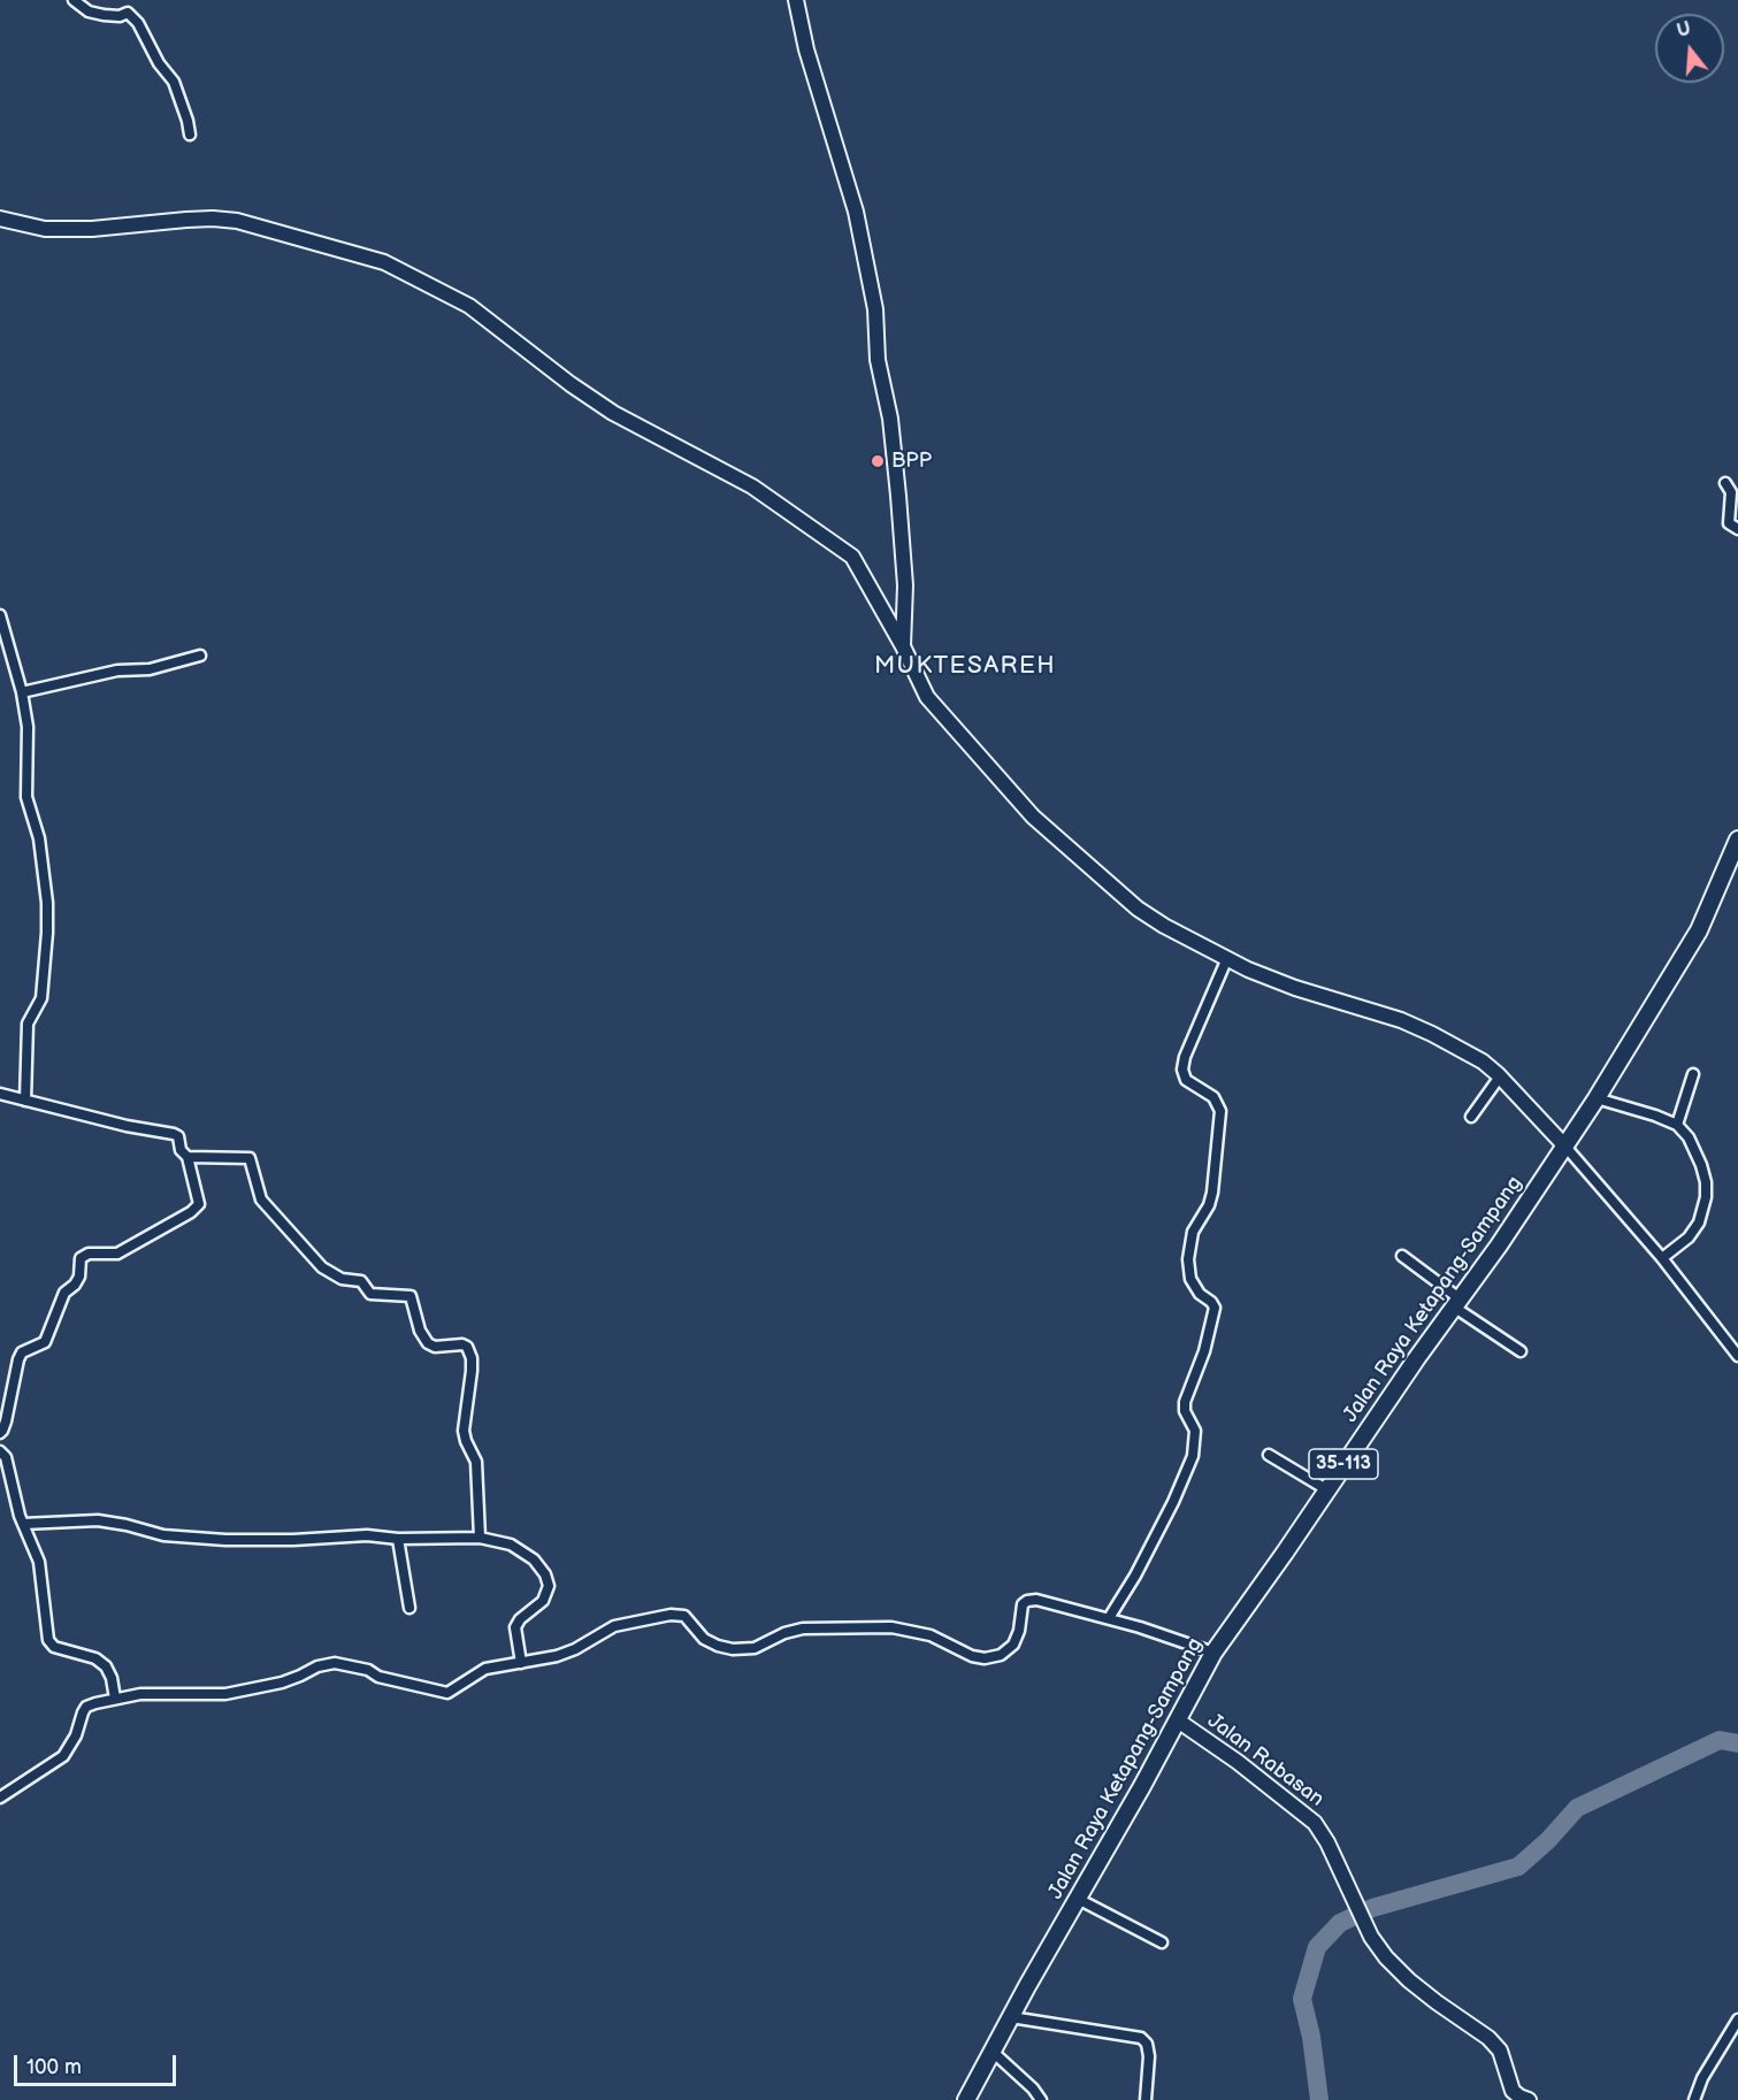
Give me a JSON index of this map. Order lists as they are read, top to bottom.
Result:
{
  "streets": {
    "main road": ["Jalan Raya Ketapang-Sampang", "35-113", "Jalan Rabasan"]
  },
  "crossings": [
    ["Jalan Raya Ketapang-Sampang", "Jalan Rabasan"]
  ],
  "districts": ["MUKTESAREH"],
  "places": ["BPP"],
  "scale_bar": "100 m",
  "north": "top"
}
